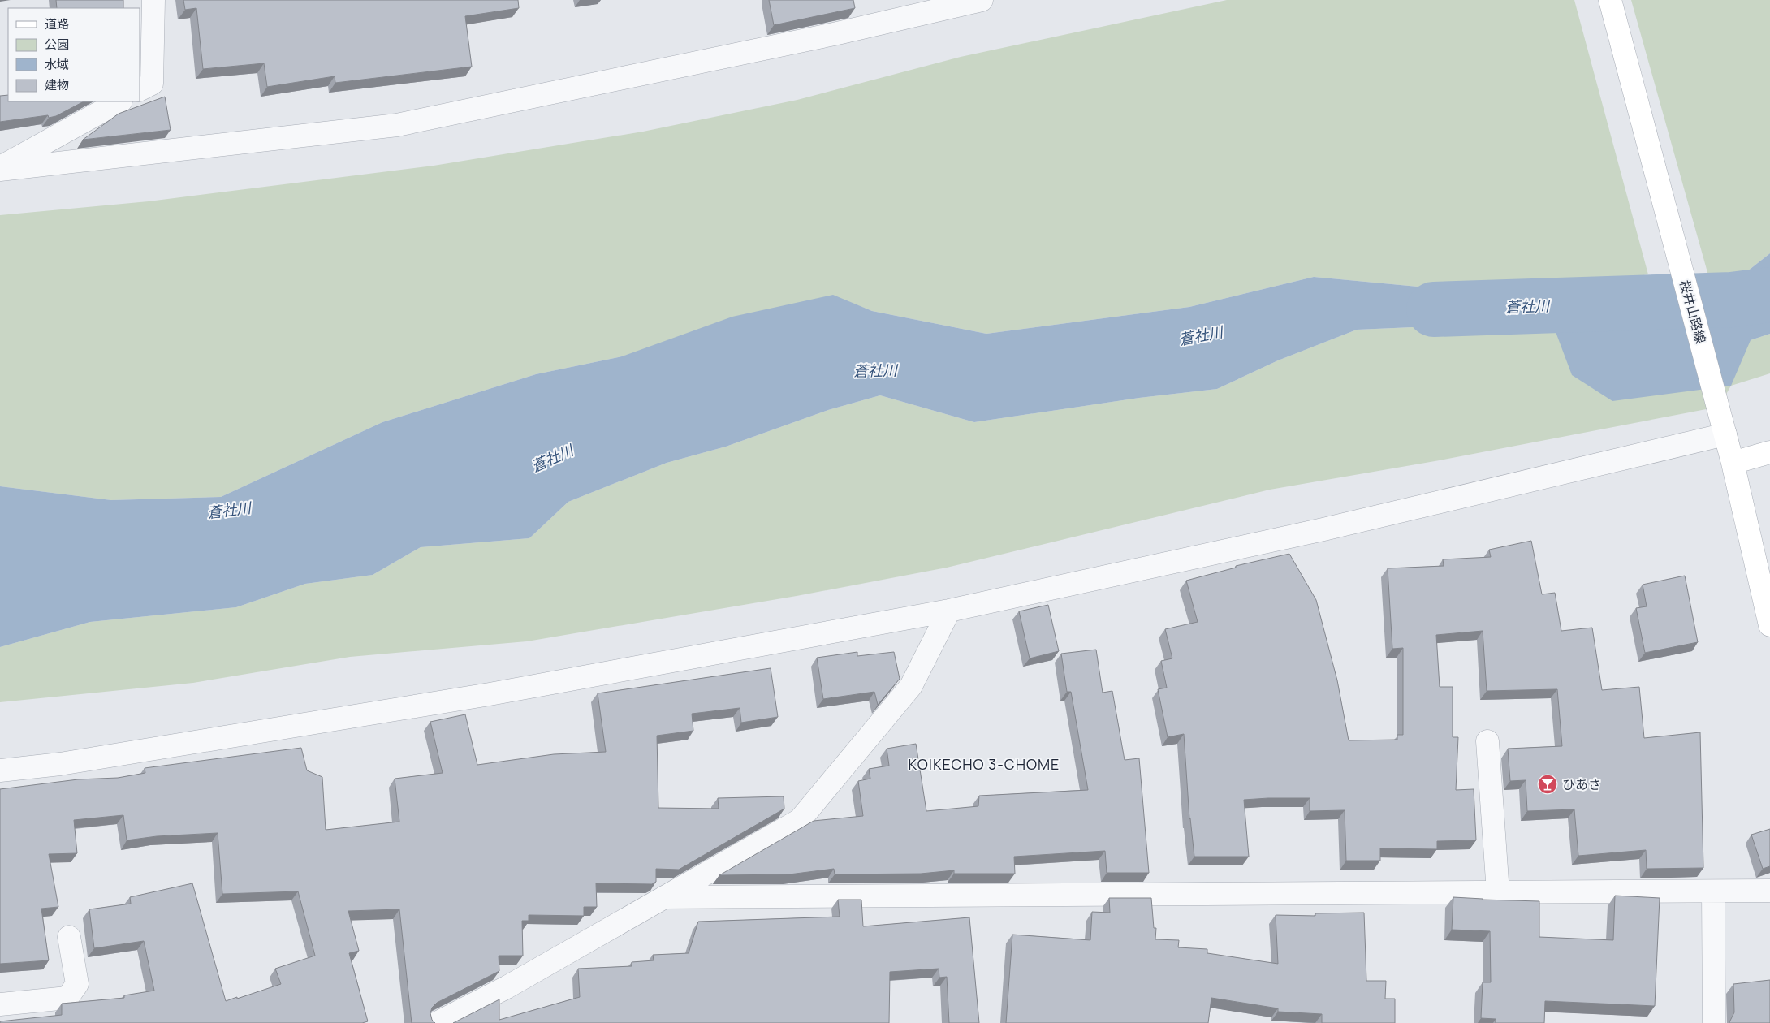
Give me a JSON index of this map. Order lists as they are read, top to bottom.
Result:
{
  "streets": {
    "main road": ["桜井山路線"]
  },
  "districts": ["KOIKECHO 3-CHOME"],
  "water": ["蒼社川"],
  "places": {
    "bar": ["ひあさ"]
  },
  "legend": [
    "道路",
    "公園",
    "水域",
    "建物"
  ]
}
